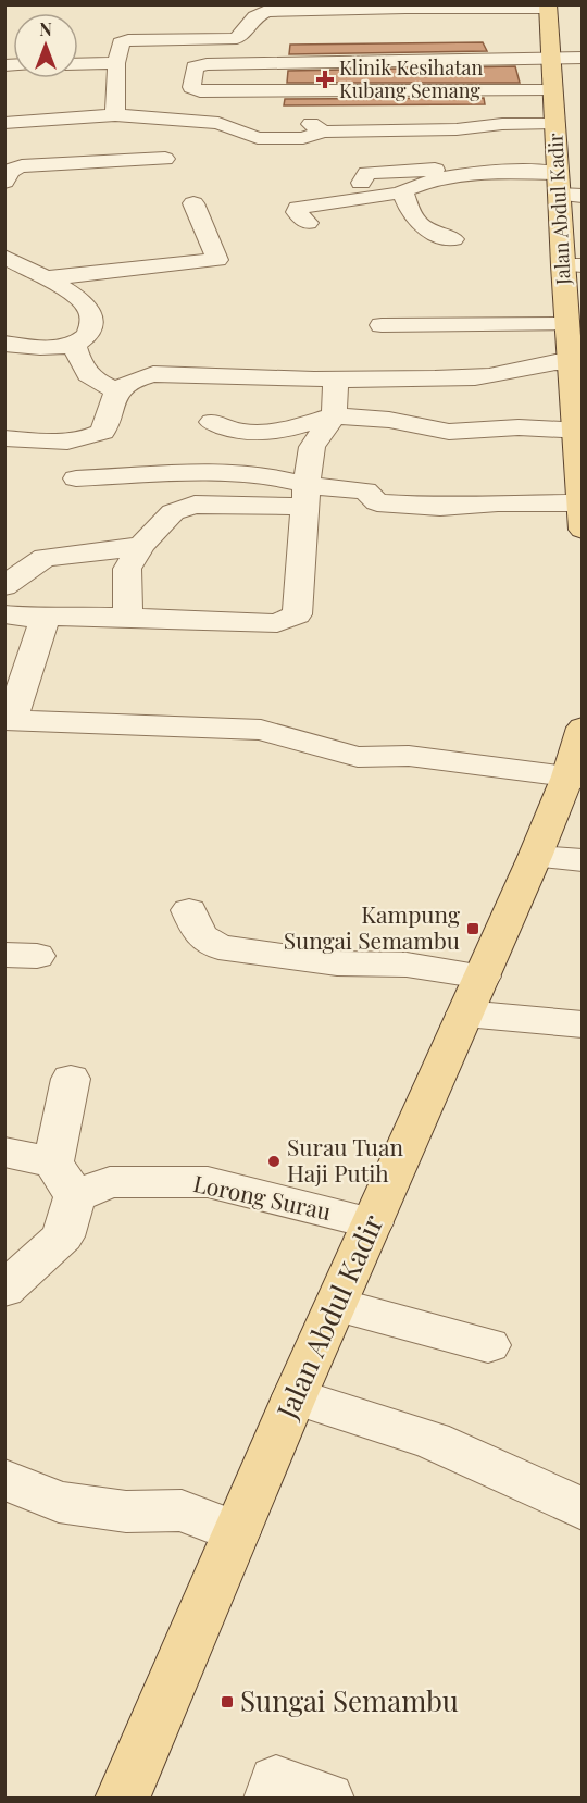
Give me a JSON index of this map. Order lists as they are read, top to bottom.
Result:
{
  "streets": {
    "main road": ["Jalan Abdul Kadir"],
    "street": ["Lorong Surau"]
  },
  "crossings": [
    ["Jalan Abdul Kadir", "Lorong Surau"]
  ],
  "places": {
    "health": ["Klinik Kesihatan Kubang Semang"],
    "transit": ["Kampung Sungai Semambu", "Sungai Semambu"],
    "other": ["Surau Tuan Haji Putih"]
  },
  "north": "top"
}
